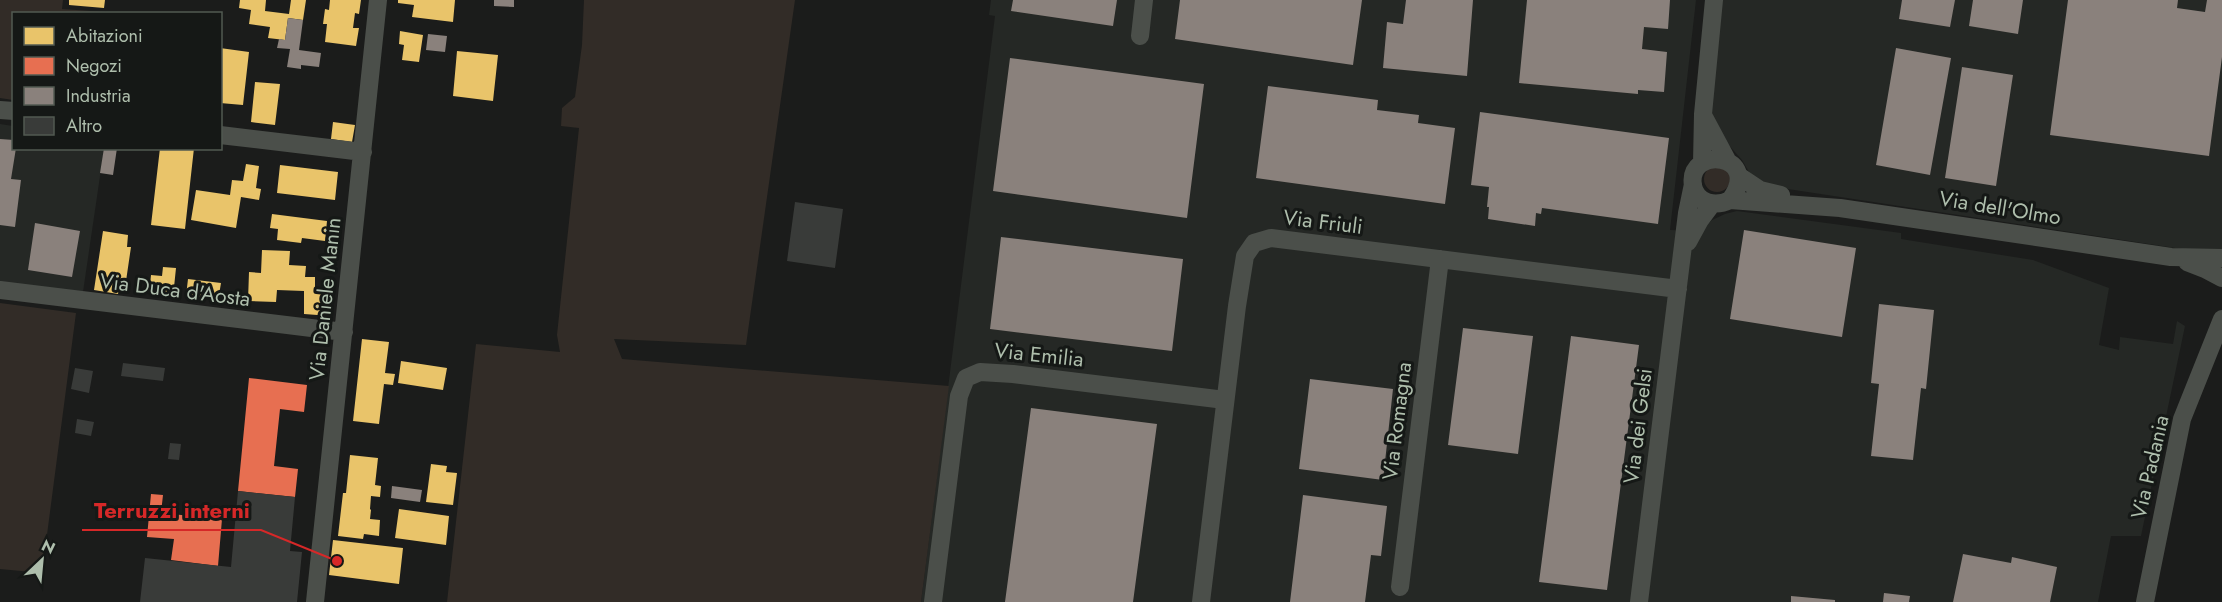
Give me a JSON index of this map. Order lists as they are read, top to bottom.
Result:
{
  "streets": {
    "street": [
      "Via dell'Olmo",
      "Via Friuli",
      "Via Duca d'Aosta",
      "Via Daniele Manin",
      "Via Emilia",
      "Via Romagna",
      "Via dei Gelsi",
      "Via Padania"
    ]
  },
  "crossings": [
    ["Via dell'Olmo", "Via dei Gelsi"],
    ["Via Friuli", "Via Emilia"],
    ["Via Friuli", "Via Romagna"],
    ["Via Friuli", "Via dei Gelsi"],
    ["Via Duca d'Aosta", "Via Daniele Manin"]
  ],
  "places": ["Terruzzi interni"],
  "legend": [
    "Abitazioni",
    "Negozi",
    "Industria",
    "Altro"
  ],
  "north": "top right"
}
